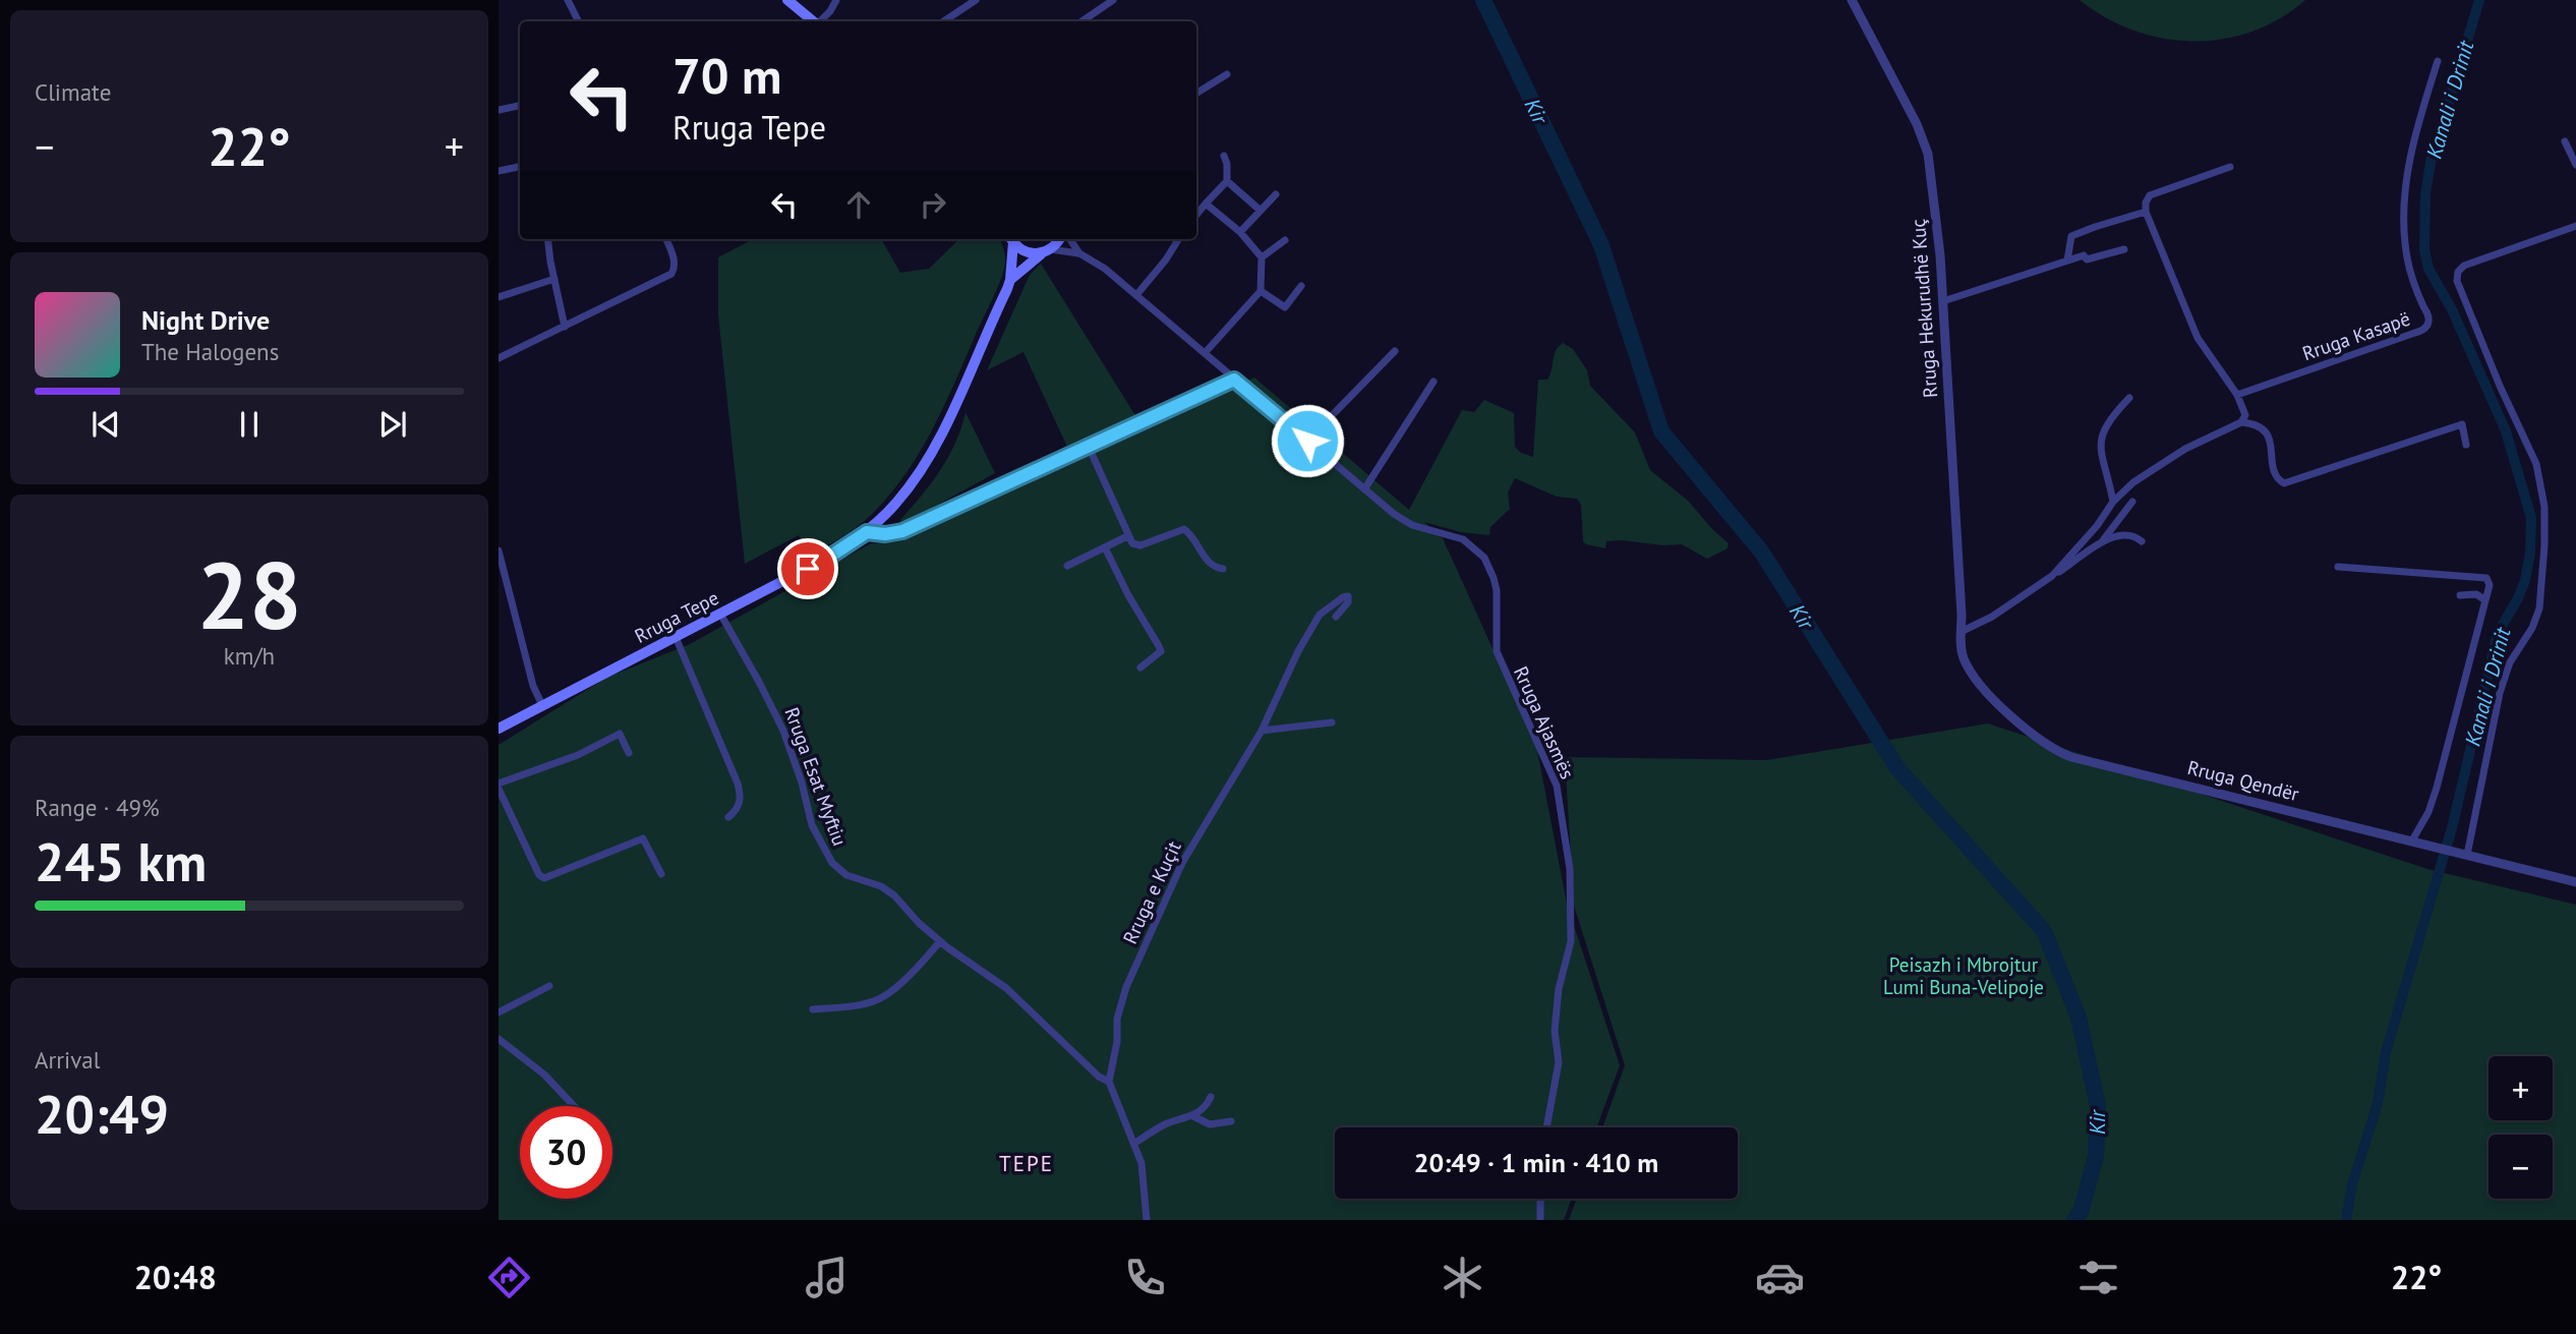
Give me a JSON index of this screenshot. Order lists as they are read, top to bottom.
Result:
{
  "streets": {
    "main road": ["Rruga Tepe"],
    "street": [
      "Rruga Hekurudhë Kuç",
      "Rruga Kasapë",
      "Rruga Ajasmës",
      "Rruga Esat Myftiu",
      "Rruga Qendër",
      "Rruga e Kuçit"
    ]
  },
  "crossings": [
    ["Rruga Hekurudhë Kuç", "Rruga Qendër"],
    ["Rruga Tepe", "Rruga Esat Myftiu"],
    ["Rruga Esat Myftiu", "Rruga e Kuçit"]
  ],
  "districts": ["TEPE"],
  "water": ["Kanali i Drinit", "Kir"],
  "parks": ["Peisazh i Mbrojtur Lumi Buna-Velipoje"],
  "page": {
    "tile": [
      "Climate",
      ["28", "km/h"],
      ["Range · 49%", "245 km"],
      ["Arrival", "20:49"]
    ],
    "turn": ["70 m", "Rruga Tepe"],
    "heat": ["−", "22°", "+"],
    "song": ["Night Drive", "The Halogens"],
    "map_buttons": ["+", "−"],
    "limit": "30",
    "trip": "20:49 · 1 min · 410 m",
    "tabs": ["20:48", "22°"]
  }
}
